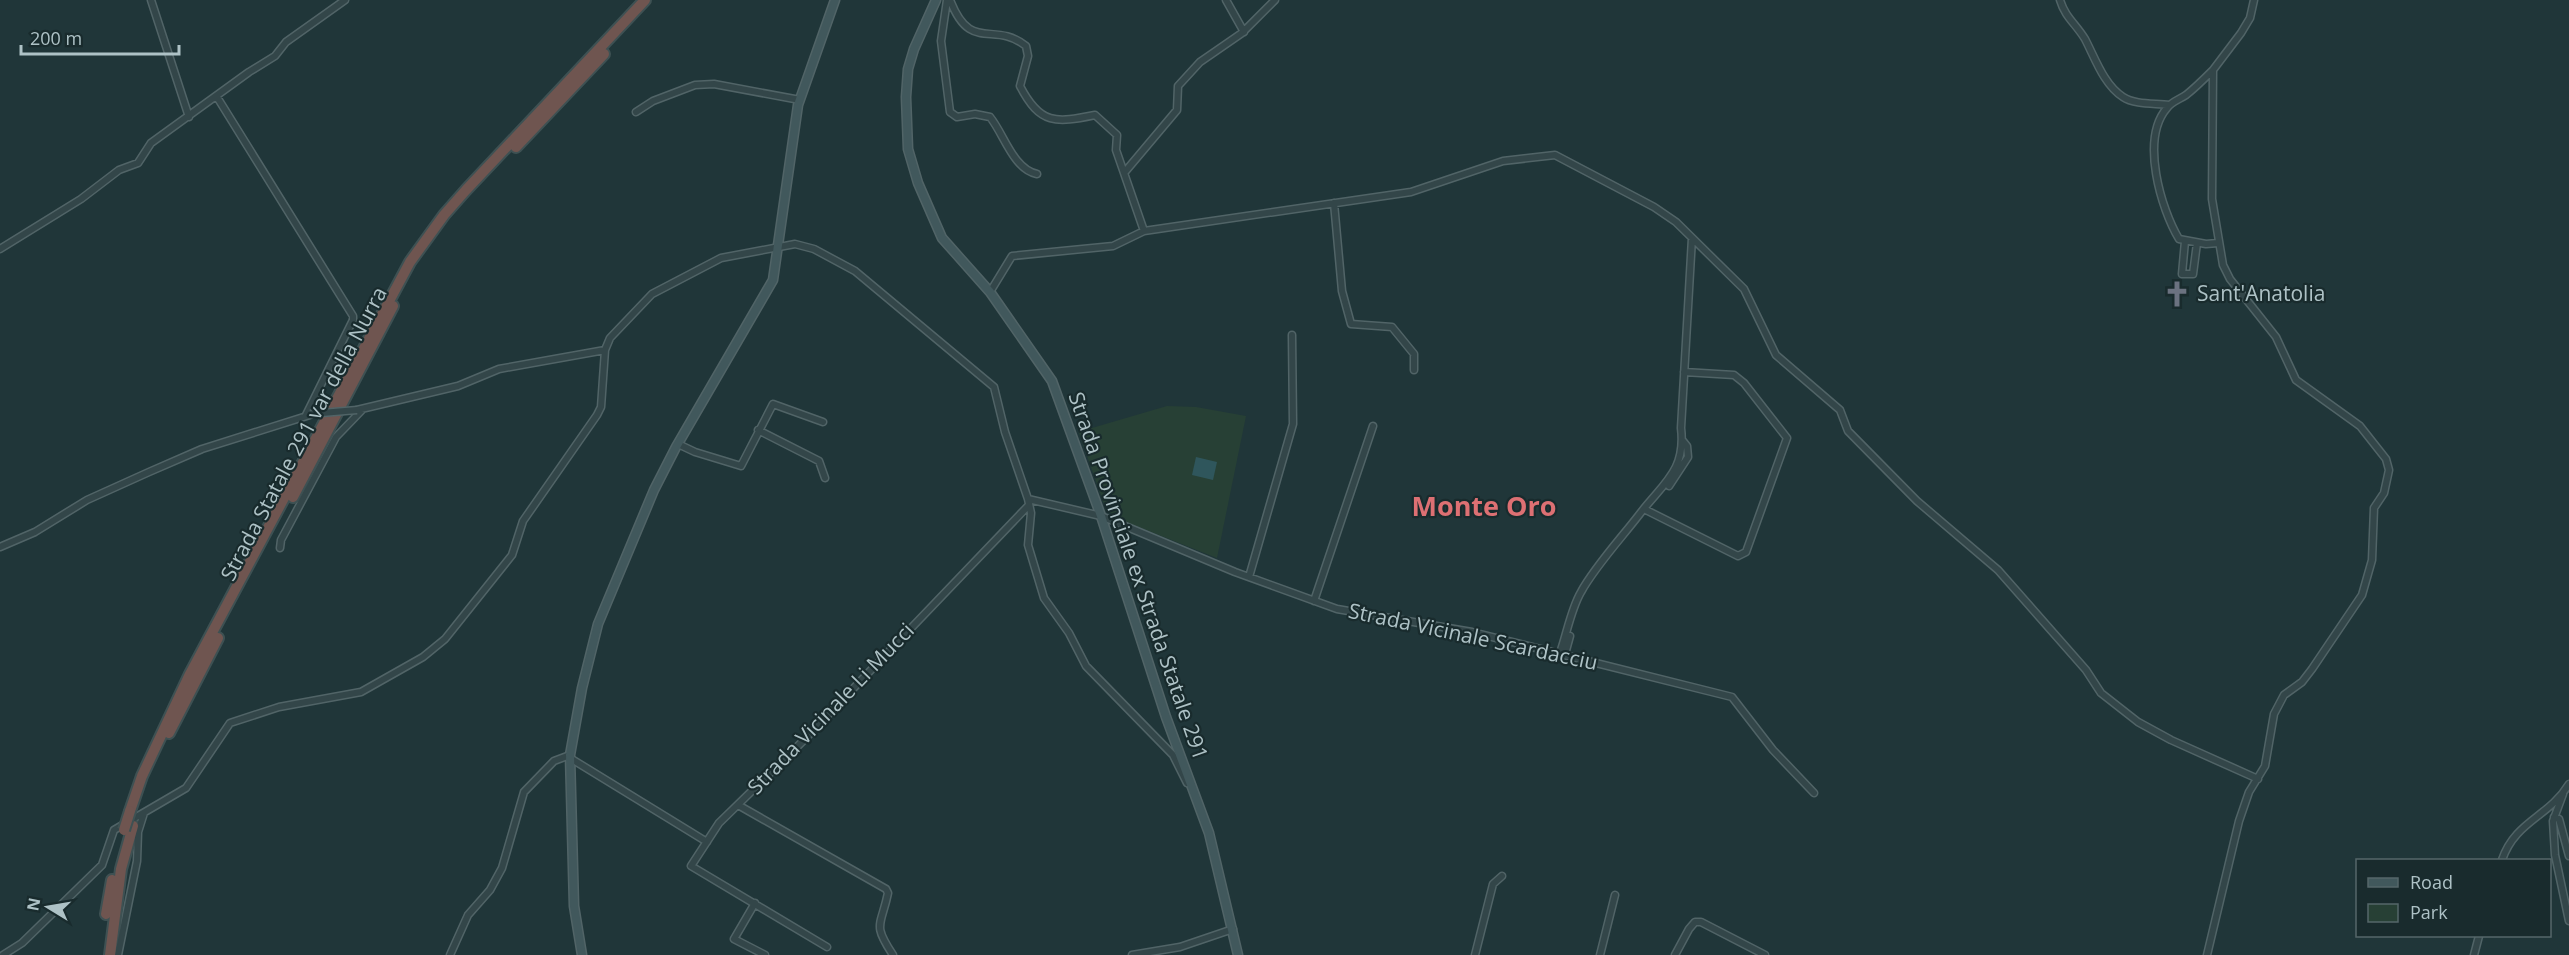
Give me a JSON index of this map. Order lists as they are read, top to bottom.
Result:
{
  "streets": {
    "highway": ["Strada Statale 291 var della Nurra"],
    "street": ["Strada Provinciale ex Strada Statale 291", "Strada Vicinale Scardacciu", "Strada Vicinale Li Mucci"]
  },
  "crossings": [
    ["Strada Provinciale ex Strada Statale 291", "Strada Vicinale Scardacciu"],
    ["Strada Vicinale Scardacciu", "Strada Vicinale Li Mucci"]
  ],
  "districts": ["Monte Oro"],
  "places": {
    "church": ["Sant'Anatolia"]
  },
  "legend": ["Road", "Park"],
  "scale_bar": "200 m",
  "north": "left"
}
